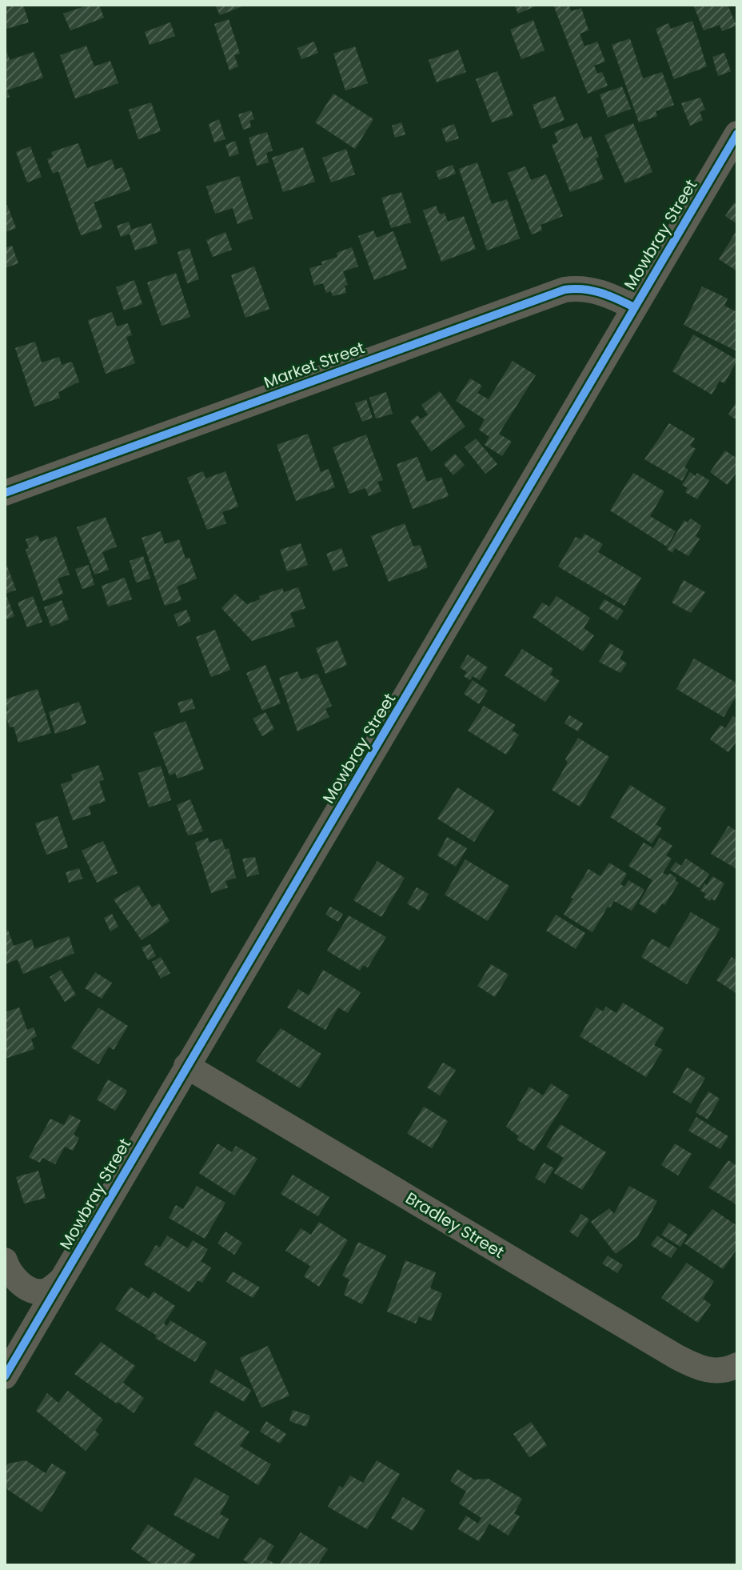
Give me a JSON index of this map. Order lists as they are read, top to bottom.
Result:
{
  "streets": {
    "street": ["Mowbray Street", "Market Street", "Bradley Street"]
  },
  "crossings": [
    ["Mowbray Street", "Market Street"],
    ["Mowbray Street", "Bradley Street"]
  ]
}
